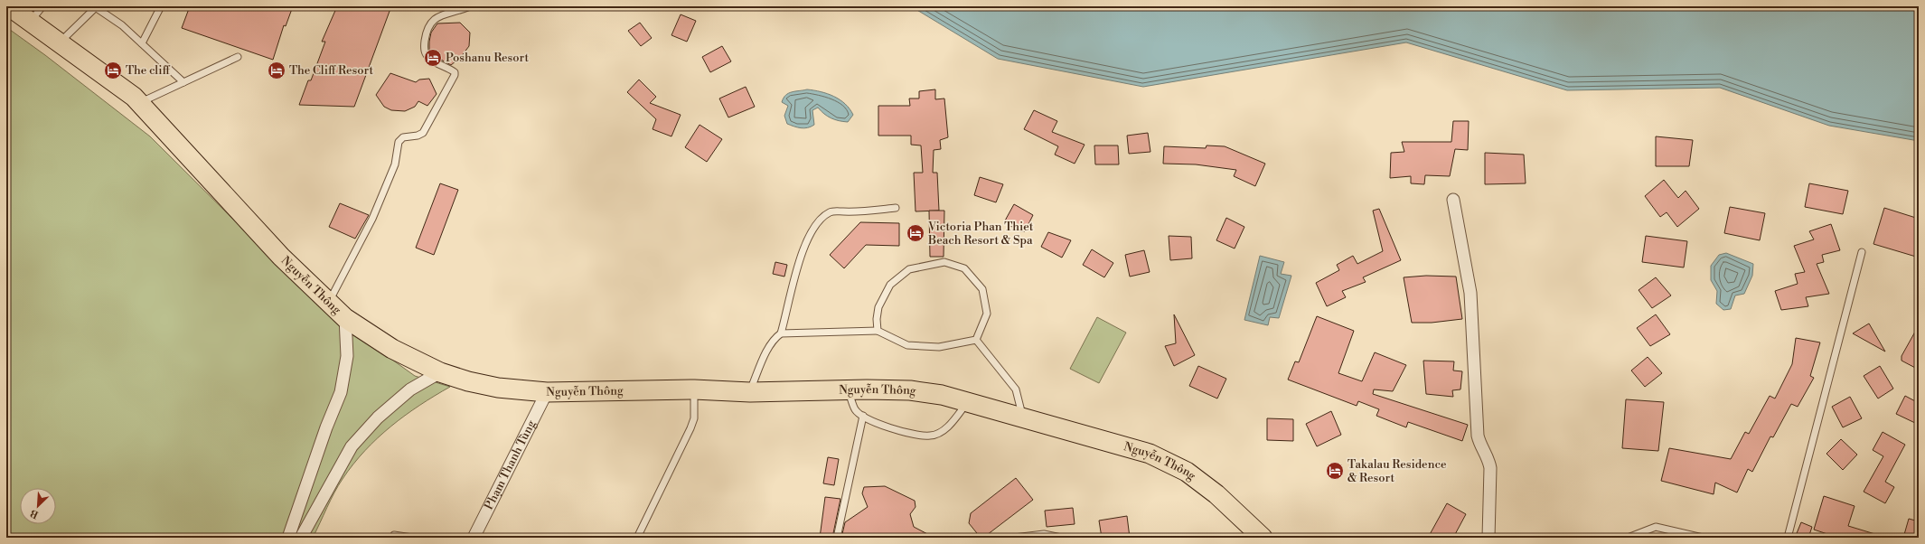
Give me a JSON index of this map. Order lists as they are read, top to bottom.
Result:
{
  "streets": {
    "main road": ["Nguyễn Thông"],
    "street": ["Phạm Thanh Tùng"]
  },
  "crossings": [
    ["Nguyễn Thông", "Phạm Thanh Tùng"]
  ],
  "places": {
    "hotel": [
      "Poshanu Resort",
      "The cliff",
      "The Cliff Resort",
      "Victoria Phan Thiet Beach Resort & Spa",
      "Takalau Residence & Resort"
    ]
  },
  "north": "bottom left"
}
